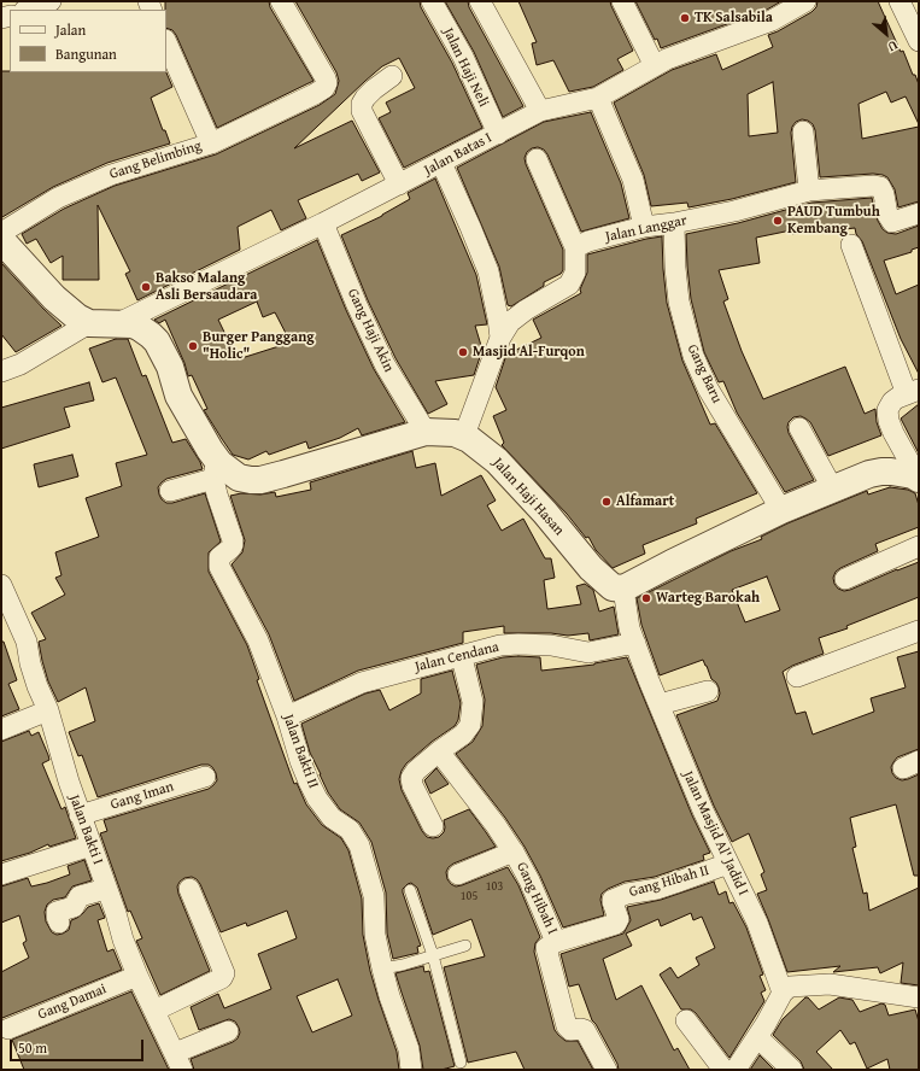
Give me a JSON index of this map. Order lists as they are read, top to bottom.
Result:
{
  "streets": {
    "street": [
      "Jalan Haji Neli",
      "Jalan Batas I",
      "Gang Belimbing",
      "Jalan Langgar",
      "Gang Haji Akin",
      "Gang Baru",
      "Jalan Haji Hasan",
      "Jalan Cendana",
      "Jalan Bakti II",
      "Gang Iman",
      "Jalan Bakti I",
      "Jalan Masjid Al' Jadid I",
      "Gang Hibah II",
      "Gang Hibah I",
      "Gang Damai"
    ]
  },
  "crossings": [
    ["Jalan Haji Neli", "Jalan Batas I"],
    ["Jalan Batas I", "Gang Haji Akin"],
    ["Jalan Batas I", "Jalan Haji Hasan"],
    ["Jalan Langgar", "Gang Baru"],
    ["Gang Haji Akin", "Jalan Haji Hasan"],
    ["Jalan Haji Hasan", "Jalan Bakti II"],
    ["Jalan Haji Hasan", "Jalan Masjid Al' Jadid I"],
    ["Jalan Cendana", "Jalan Bakti II"],
    ["Jalan Cendana", "Jalan Masjid Al' Jadid I"],
    ["Gang Iman", "Jalan Bakti I"],
    ["Jalan Bakti I", "Gang Damai"],
    ["Jalan Masjid Al' Jadid I", "Gang Hibah II"],
    ["Gang Hibah II", "Gang Hibah I"]
  ],
  "places": [
    "TK Salsabila",
    "PAUD Tumbuh Kembang",
    "Bakso Malang Asli Bersaudara",
    "Burger Panggang \"Holic\"",
    "Masjid Al-Furqon",
    "Alfamart",
    "Warteg Barokah"
  ],
  "house_numbers": ["103", "105"],
  "legend": ["Jalan", "Bangunan"],
  "scale_bar": "50 m",
  "north": "bottom right"
}
